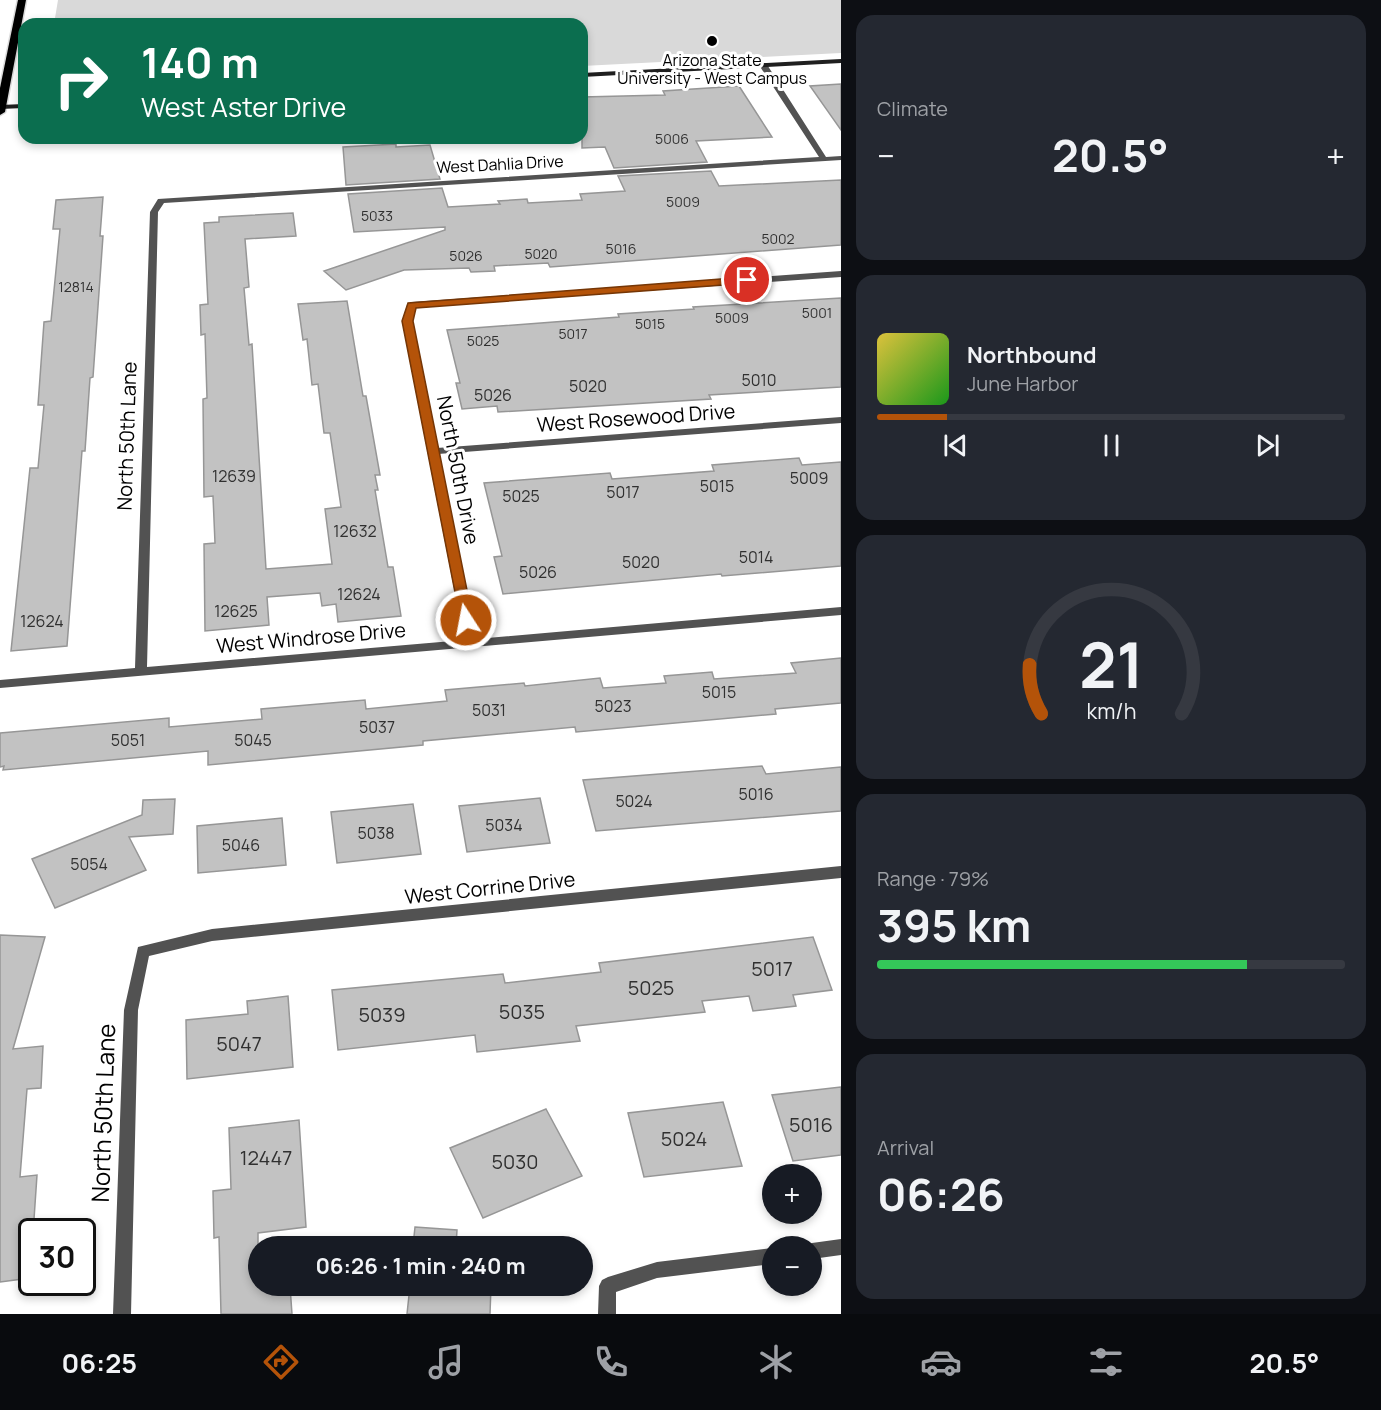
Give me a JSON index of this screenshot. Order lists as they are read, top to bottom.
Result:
{
  "streets": {
    "street": [
      "West Dahlia Drive",
      "West Rosewood Drive",
      "North 50th Lane",
      "North 50th Drive",
      "West Windrose Drive",
      "West Corrine Drive"
    ]
  },
  "crossings": [
    ["West Dahlia Drive", "North 50th Lane"],
    ["West Rosewood Drive", "North 50th Drive"],
    ["North 50th Lane", "West Windrose Drive"],
    ["North 50th Lane", "West Corrine Drive"],
    ["North 50th Drive", "West Windrose Drive"]
  ],
  "places": ["Arizona State University - West Campus"],
  "house_numbers": [
    "5006",
    "5009",
    "5033",
    "5002",
    "5016",
    "5020",
    "5026",
    "12814",
    "5001",
    "5009",
    "5015",
    "5017",
    "5025",
    "5010",
    "5020",
    "5026",
    "12639",
    "5009",
    "5015",
    "5017",
    "5025",
    "12632",
    "5014",
    "5020",
    "5026",
    "12624",
    "12625",
    "12624",
    "5015",
    "5023",
    "5031",
    "5037",
    "5051",
    "5045",
    "5016",
    "5024",
    "5034",
    "5038",
    "5046",
    "5054",
    "5017",
    "5025",
    "5035",
    "5039",
    "5047",
    "5016",
    "5024",
    "12447",
    "5030"
  ],
  "page": {
    "tile": [
      "Climate",
      ["Range · 79%", "395 km"],
      ["Arrival", "06:26"]
    ],
    "turn": ["140 m", "West Aster Drive"],
    "heat": ["−", "20.5°", "+"],
    "song": ["Northbound", "June Harbor"],
    "map_buttons": ["+", "−"],
    "limit": "30",
    "trip": "06:26 · 1 min · 240 m",
    "tabs": ["06:25", "20.5°"],
    "gauge": ["21", "km/h"]
  }
}
